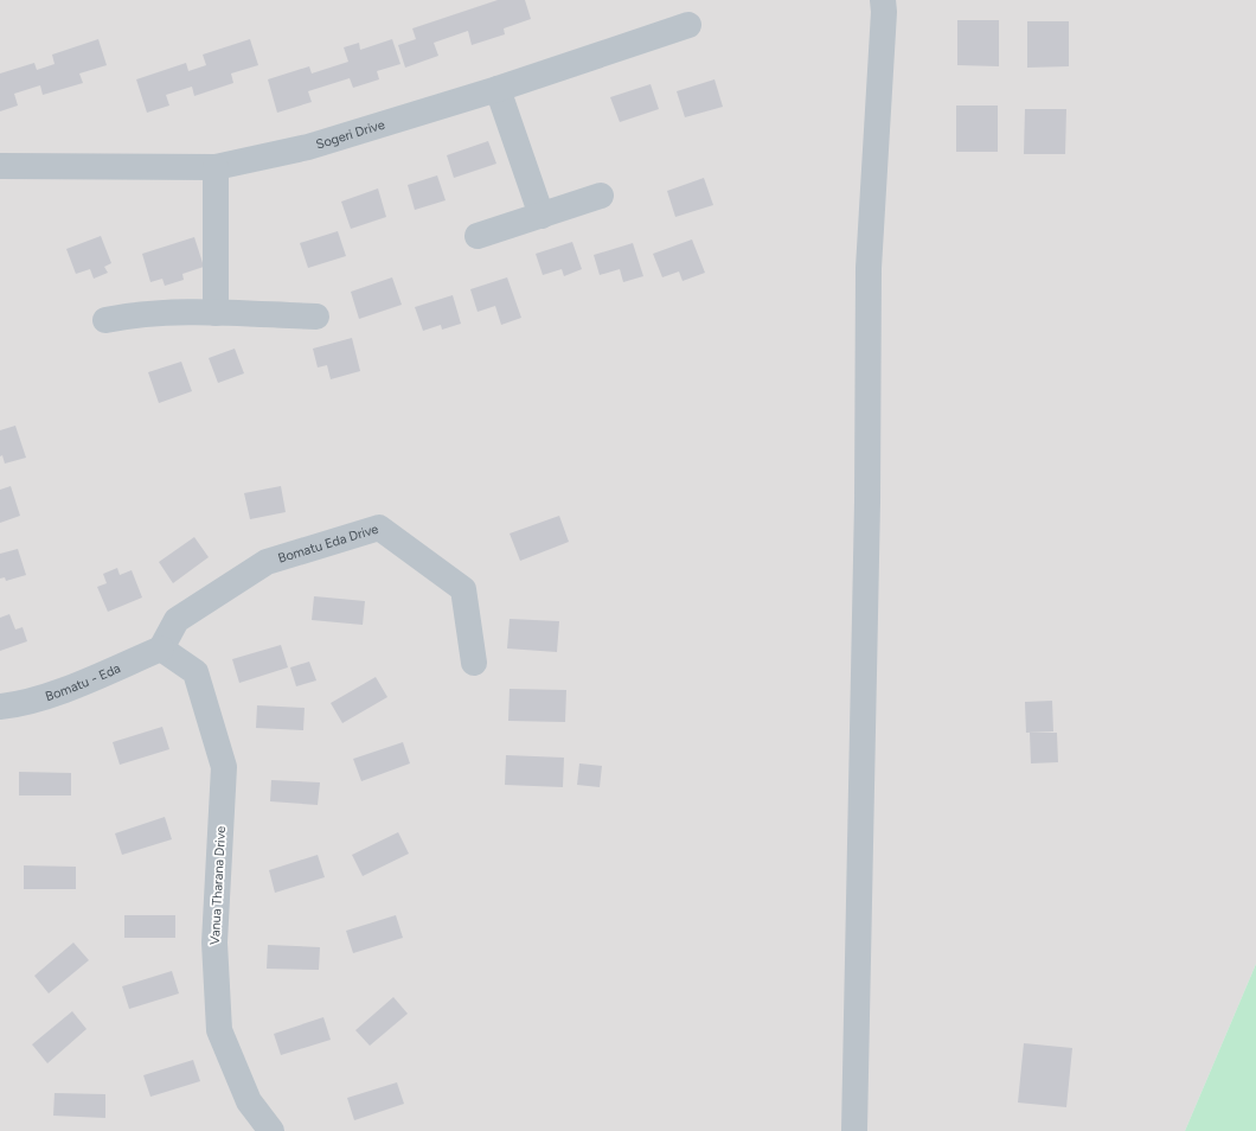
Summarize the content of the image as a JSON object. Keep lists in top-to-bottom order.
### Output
{
  "streets": {
    "street": [
      "Sogeri Drive",
      "Bomatu Eda Drive",
      "Bomatu - Eda",
      "Vanua Tharana Drive"
    ]
  },
  "crossings": [
    ["Bomatu Eda Drive", "Bomatu - Eda"],
    ["Bomatu Eda Drive", "Vanua Tharana Drive"],
    ["Bomatu - Eda", "Vanua Tharana Drive"]
  ]
}
